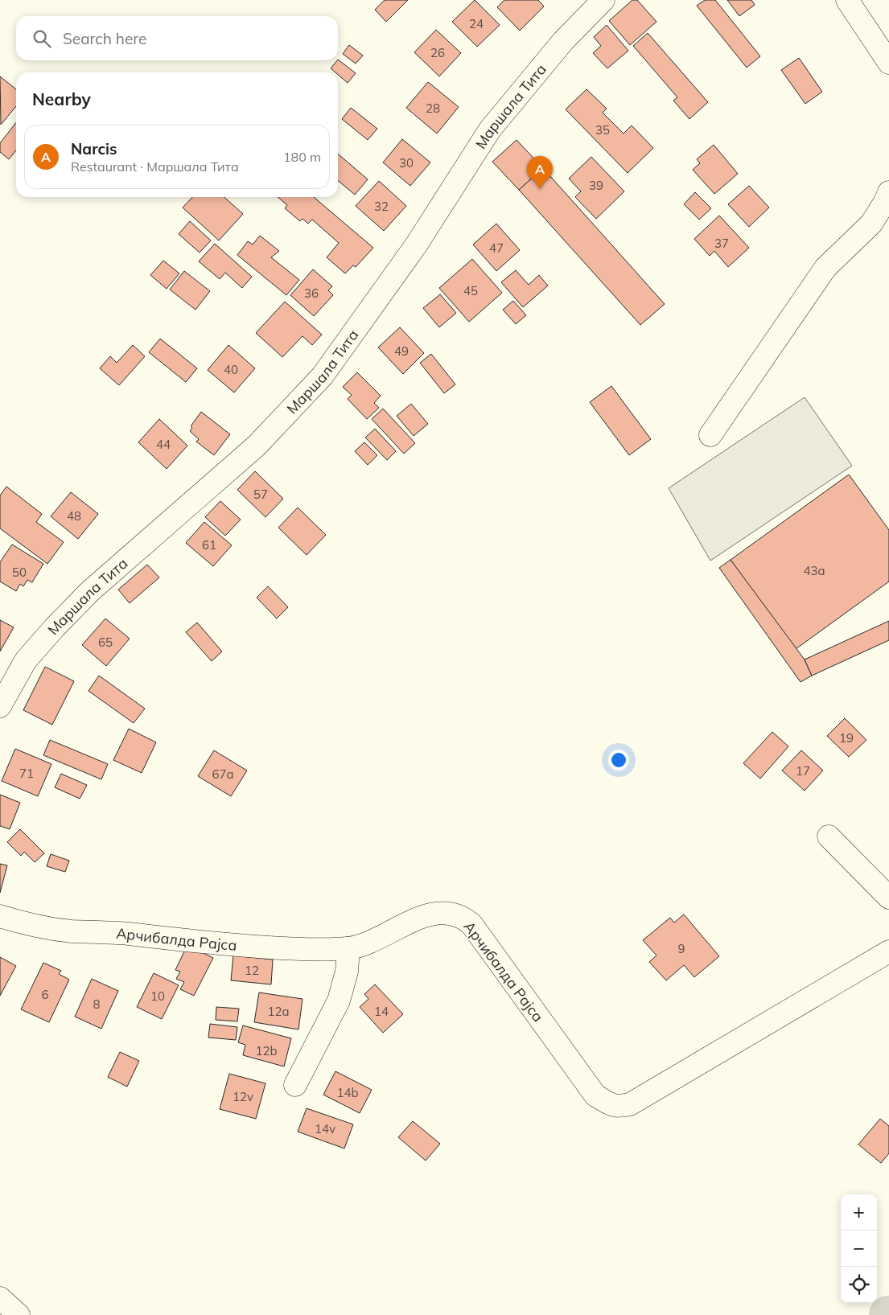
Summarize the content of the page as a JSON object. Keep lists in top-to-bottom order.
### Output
{
  "streets": {
    "street": ["Маршала Тита", "Арчибалда Рајса"]
  },
  "house_numbers": [
    "24",
    "26",
    "28",
    "35",
    "30",
    "39",
    "32",
    "37",
    "47",
    "45",
    "36",
    "49",
    "40",
    "44",
    "57",
    "48",
    "61",
    "43a",
    "50",
    "65",
    "19",
    "17",
    "71",
    "67a",
    "9",
    "12",
    "6",
    "10",
    "8",
    "12a",
    "14",
    "12b",
    "14b",
    "12v",
    "14v"
  ],
  "page": {
    "search": "Search here",
    "heading": "Nearby",
    "list": [
      {
        "mark": "A",
        "name": "Narcis",
        "note": "Restaurant · Маршала Тита",
        "value": "180 m"
      }
    ],
    "pins": "A",
    "map_buttons": ["+", "−"]
  }
}
